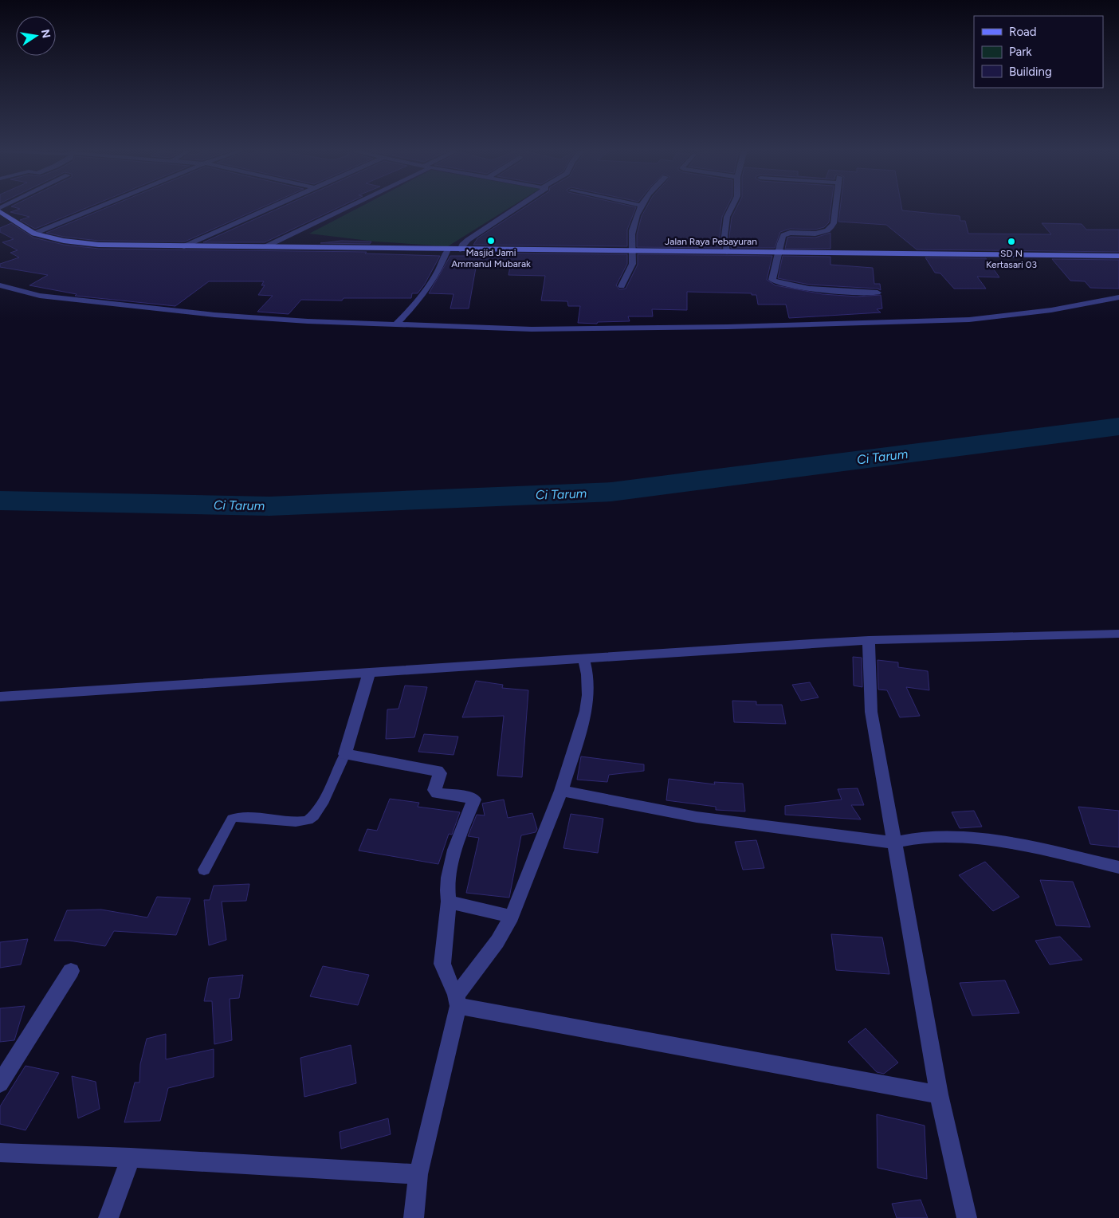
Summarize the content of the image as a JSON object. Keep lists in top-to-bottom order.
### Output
{
  "streets": {
    "main road": ["Jalan Raya Pebayuran"]
  },
  "water": ["Ci Tarum"],
  "places": ["Masjid Jami Ammanul Mubarak", "SD N Kertasari 03"],
  "legend": ["Road", "Park", "Building"],
  "north": "right"
}
